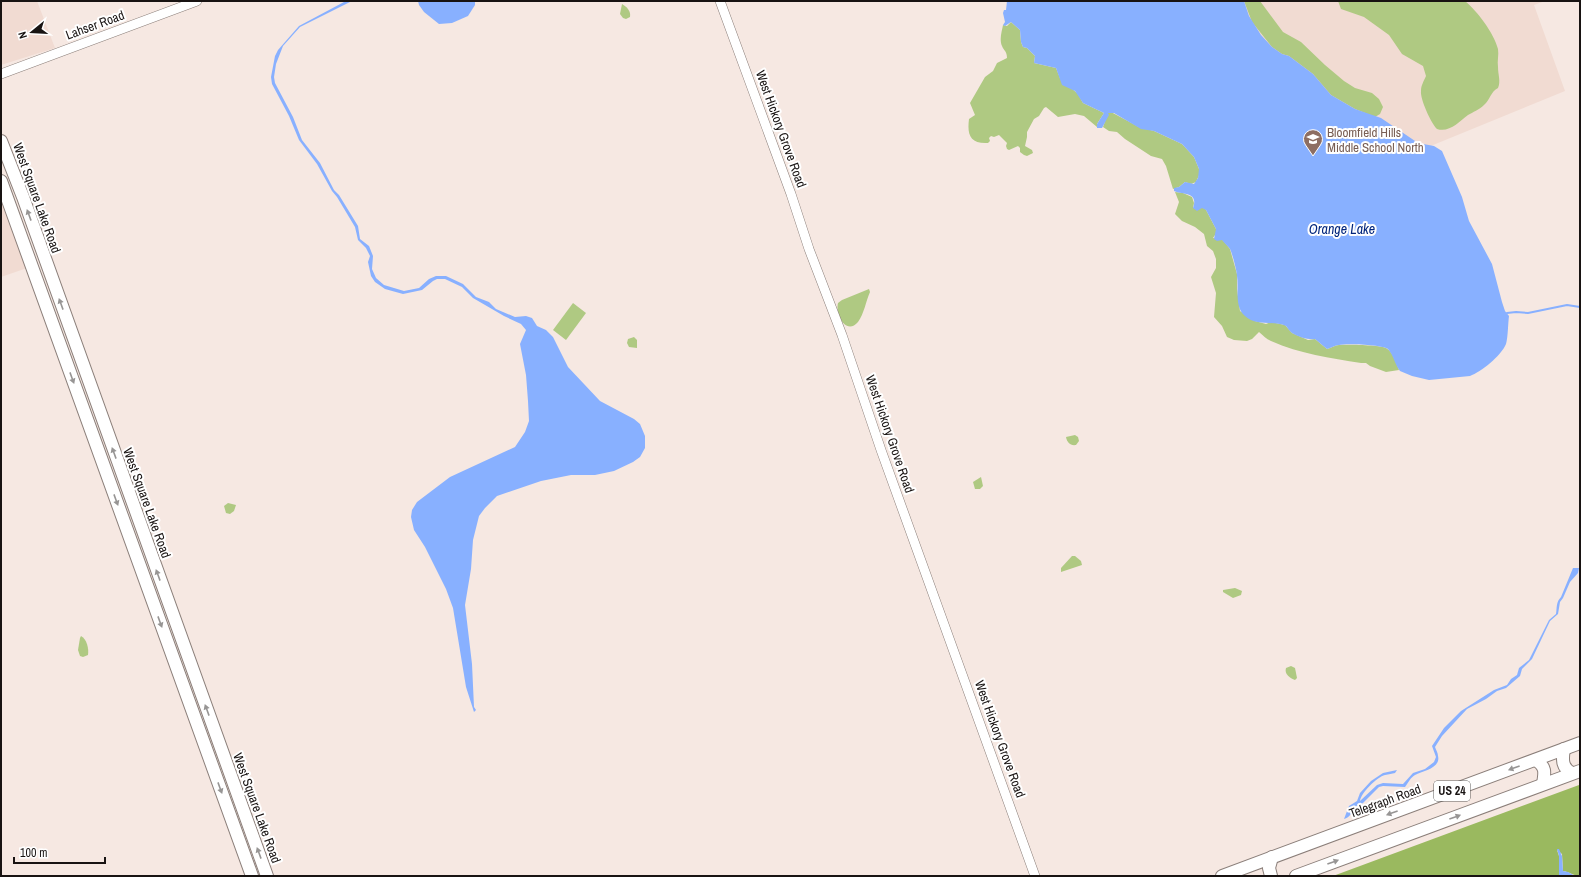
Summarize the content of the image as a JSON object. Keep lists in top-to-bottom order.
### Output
{
  "streets": {
    "highway": ["West Square Lake Road", "US 24", "Telegraph Road"],
    "street": ["Lahser Road", "West Hickory Grove Road"]
  },
  "water": ["Orange Lake"],
  "places": {
    "school or university": ["Bloomfield Hills Middle School North"]
  },
  "scale_bar": "100 m",
  "north": "left"
}
